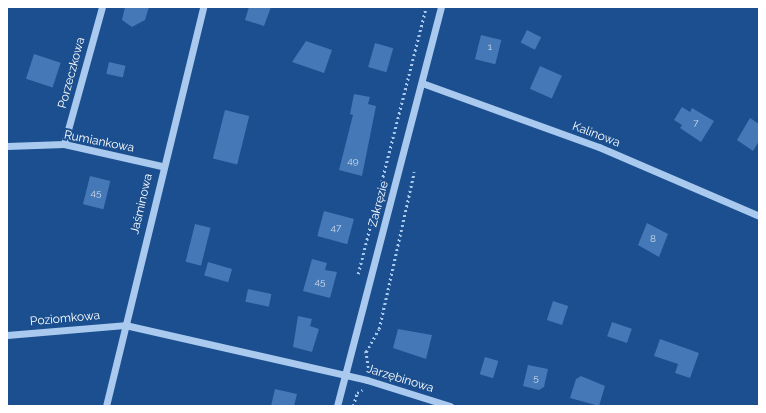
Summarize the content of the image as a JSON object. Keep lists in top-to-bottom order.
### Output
{
  "streets": {
    "street": [
      "Porzeczkowa",
      "Kalinowa",
      "Rumiankowa",
      "Jaśminowa",
      "Zakręzie",
      "Poziomkowa",
      "Jarzębinowa"
    ]
  },
  "crossings": [
    ["Porzeczkowa", "Rumiankowa"],
    ["Kalinowa", "Zakręzie"],
    ["Rumiankowa", "Jaśminowa"],
    ["Jaśminowa", "Poziomkowa"],
    ["Zakręzie", "Poziomkowa"],
    ["Zakręzie", "Jarzębinowa"],
    ["Poziomkowa", "Jarzębinowa"]
  ],
  "house_numbers": [
    "1",
    "7",
    "49",
    "45",
    "47",
    "8",
    "45",
    "5"
  ]
}
